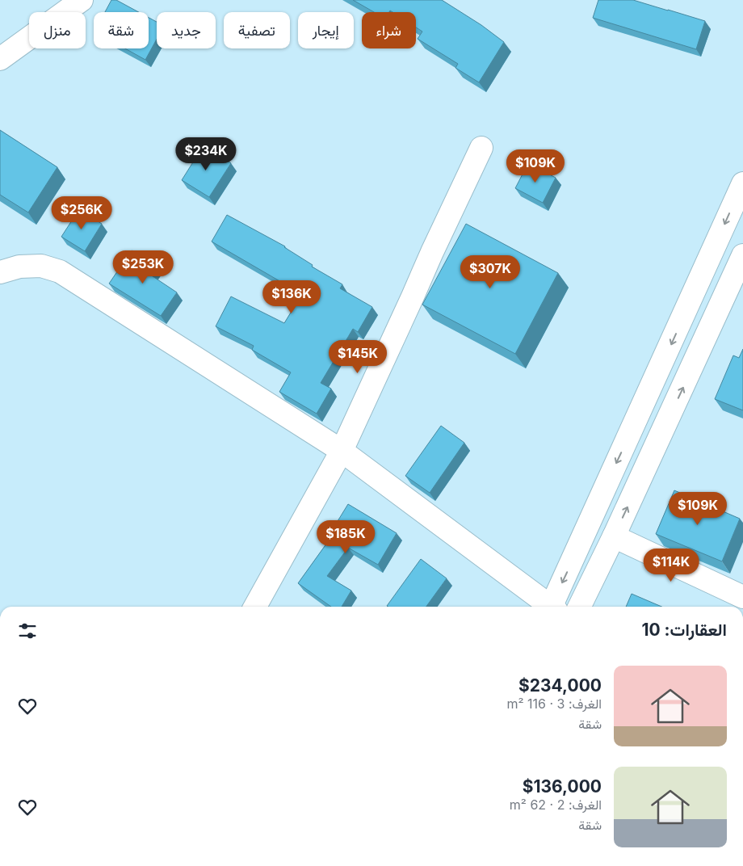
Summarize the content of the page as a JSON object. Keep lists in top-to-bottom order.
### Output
{
  "page": {
    "chip": [
      "شراء",
      "إيجار",
      "تصفية",
      "جديد",
      "شقة",
      "منزل"
    ],
    "price": [
      "$234K",
      "$109K",
      "$256K",
      "$253K",
      "$307K",
      "$136K",
      "$145K",
      "$109K",
      "$185K",
      "$114K"
    ],
    "heading": "العقارات: 10",
    "list": [
      {
        "name": "$234,000",
        "note": "الغرف: 3 · 116 m² · شقة"
      },
      {
        "name": "$136,000",
        "note": "الغرف: 2 · 62 m² · شقة"
      }
    ]
  }
}
